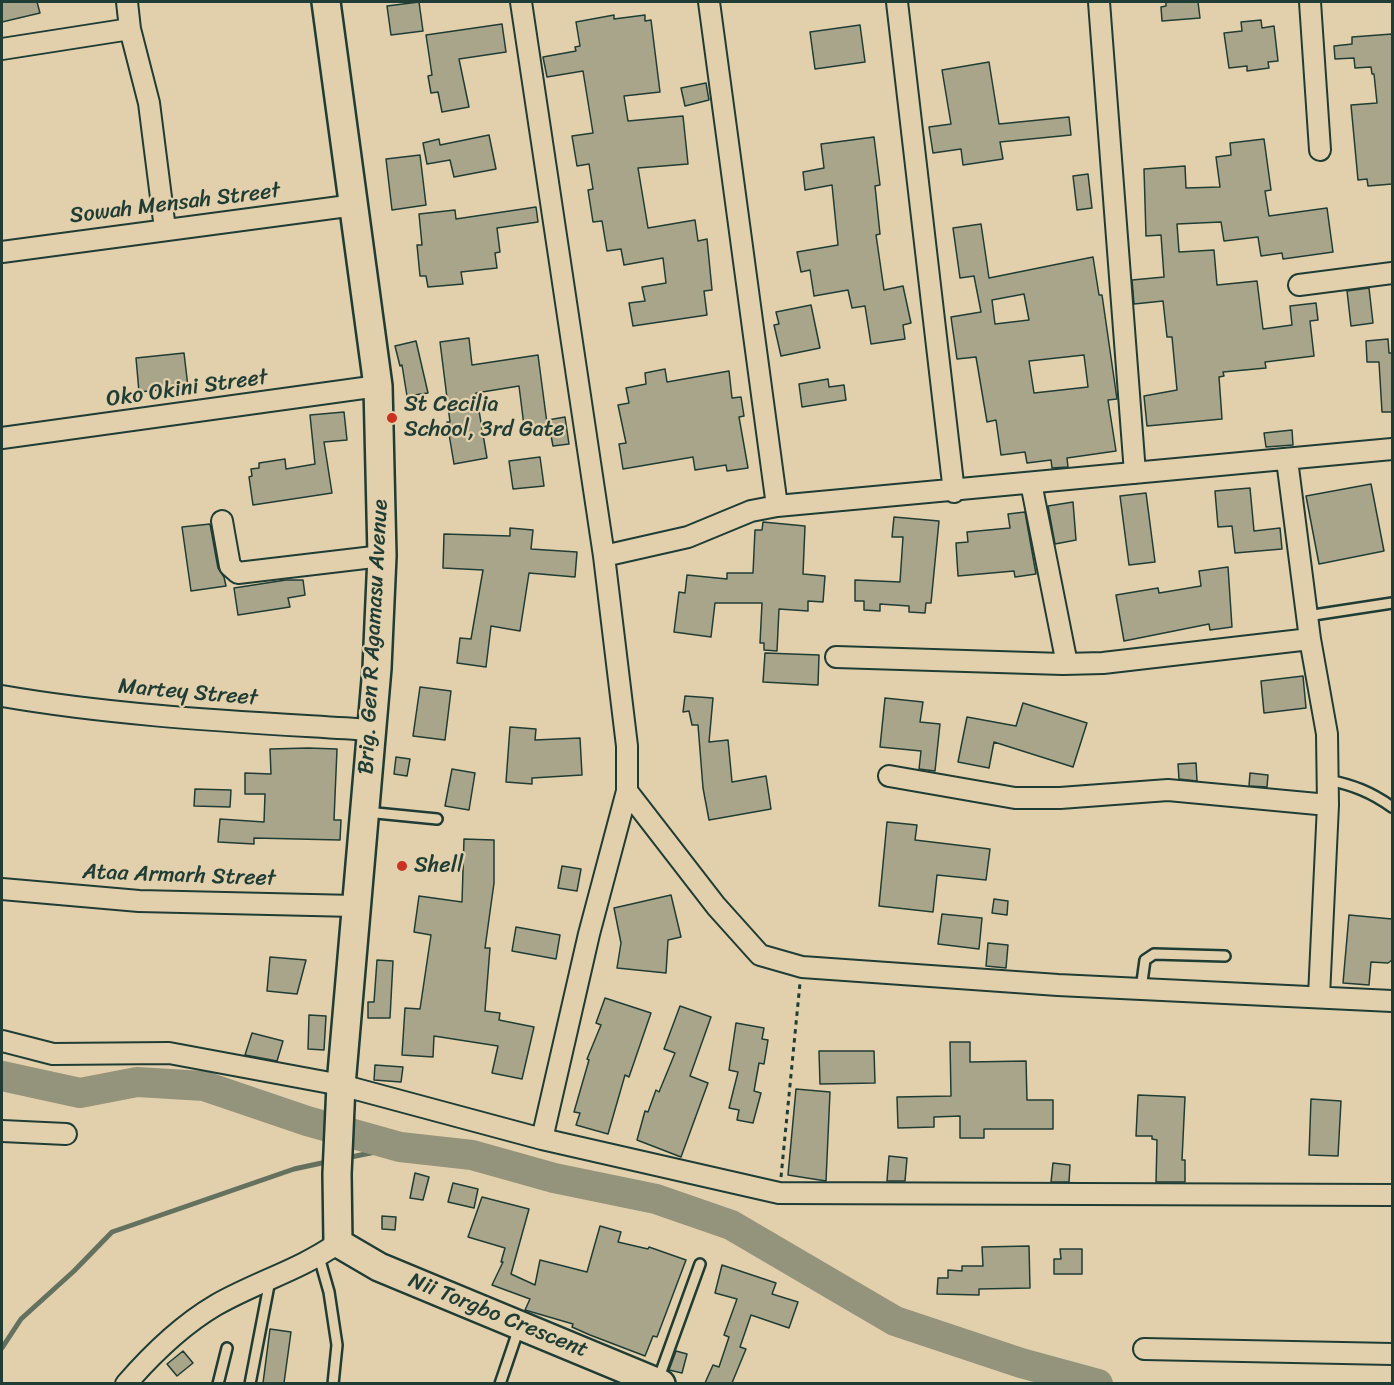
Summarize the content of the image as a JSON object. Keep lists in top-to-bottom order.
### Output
{
  "streets": {
    "street": [
      "Sowah Mensah Street",
      "Oko Okini Street",
      "Brig. Gen R Agamasu Avenue",
      "Martey Street",
      "Ataa Armarh Street",
      "Nii Torgbo Crescent"
    ]
  },
  "crossings": [
    ["Sowah Mensah Street", "Brig. Gen R Agamasu Avenue"],
    ["Oko Okini Street", "Brig. Gen R Agamasu Avenue"],
    ["Brig. Gen R Agamasu Avenue", "Martey Street"],
    ["Brig. Gen R Agamasu Avenue", "Ataa Armarh Street"],
    ["Brig. Gen R Agamasu Avenue", "Nii Torgbo Crescent"]
  ],
  "places": ["St Cecilia School, 3rd Gate", "Shell"]
}
